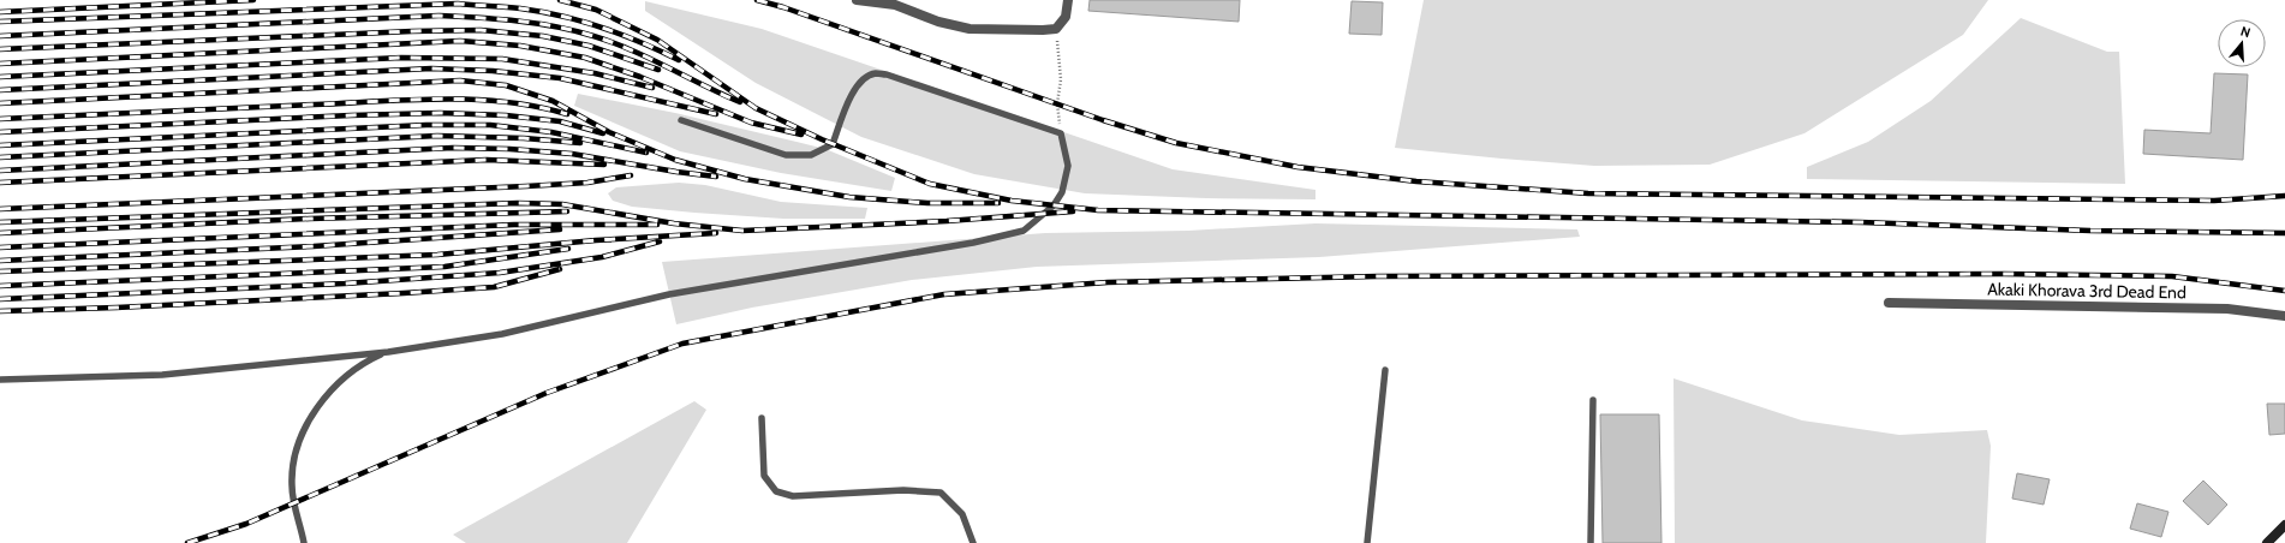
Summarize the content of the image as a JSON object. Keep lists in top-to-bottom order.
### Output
{
  "streets": {
    "street": ["Akaki Khorava 3rd Dead End"]
  },
  "north": "top"
}
